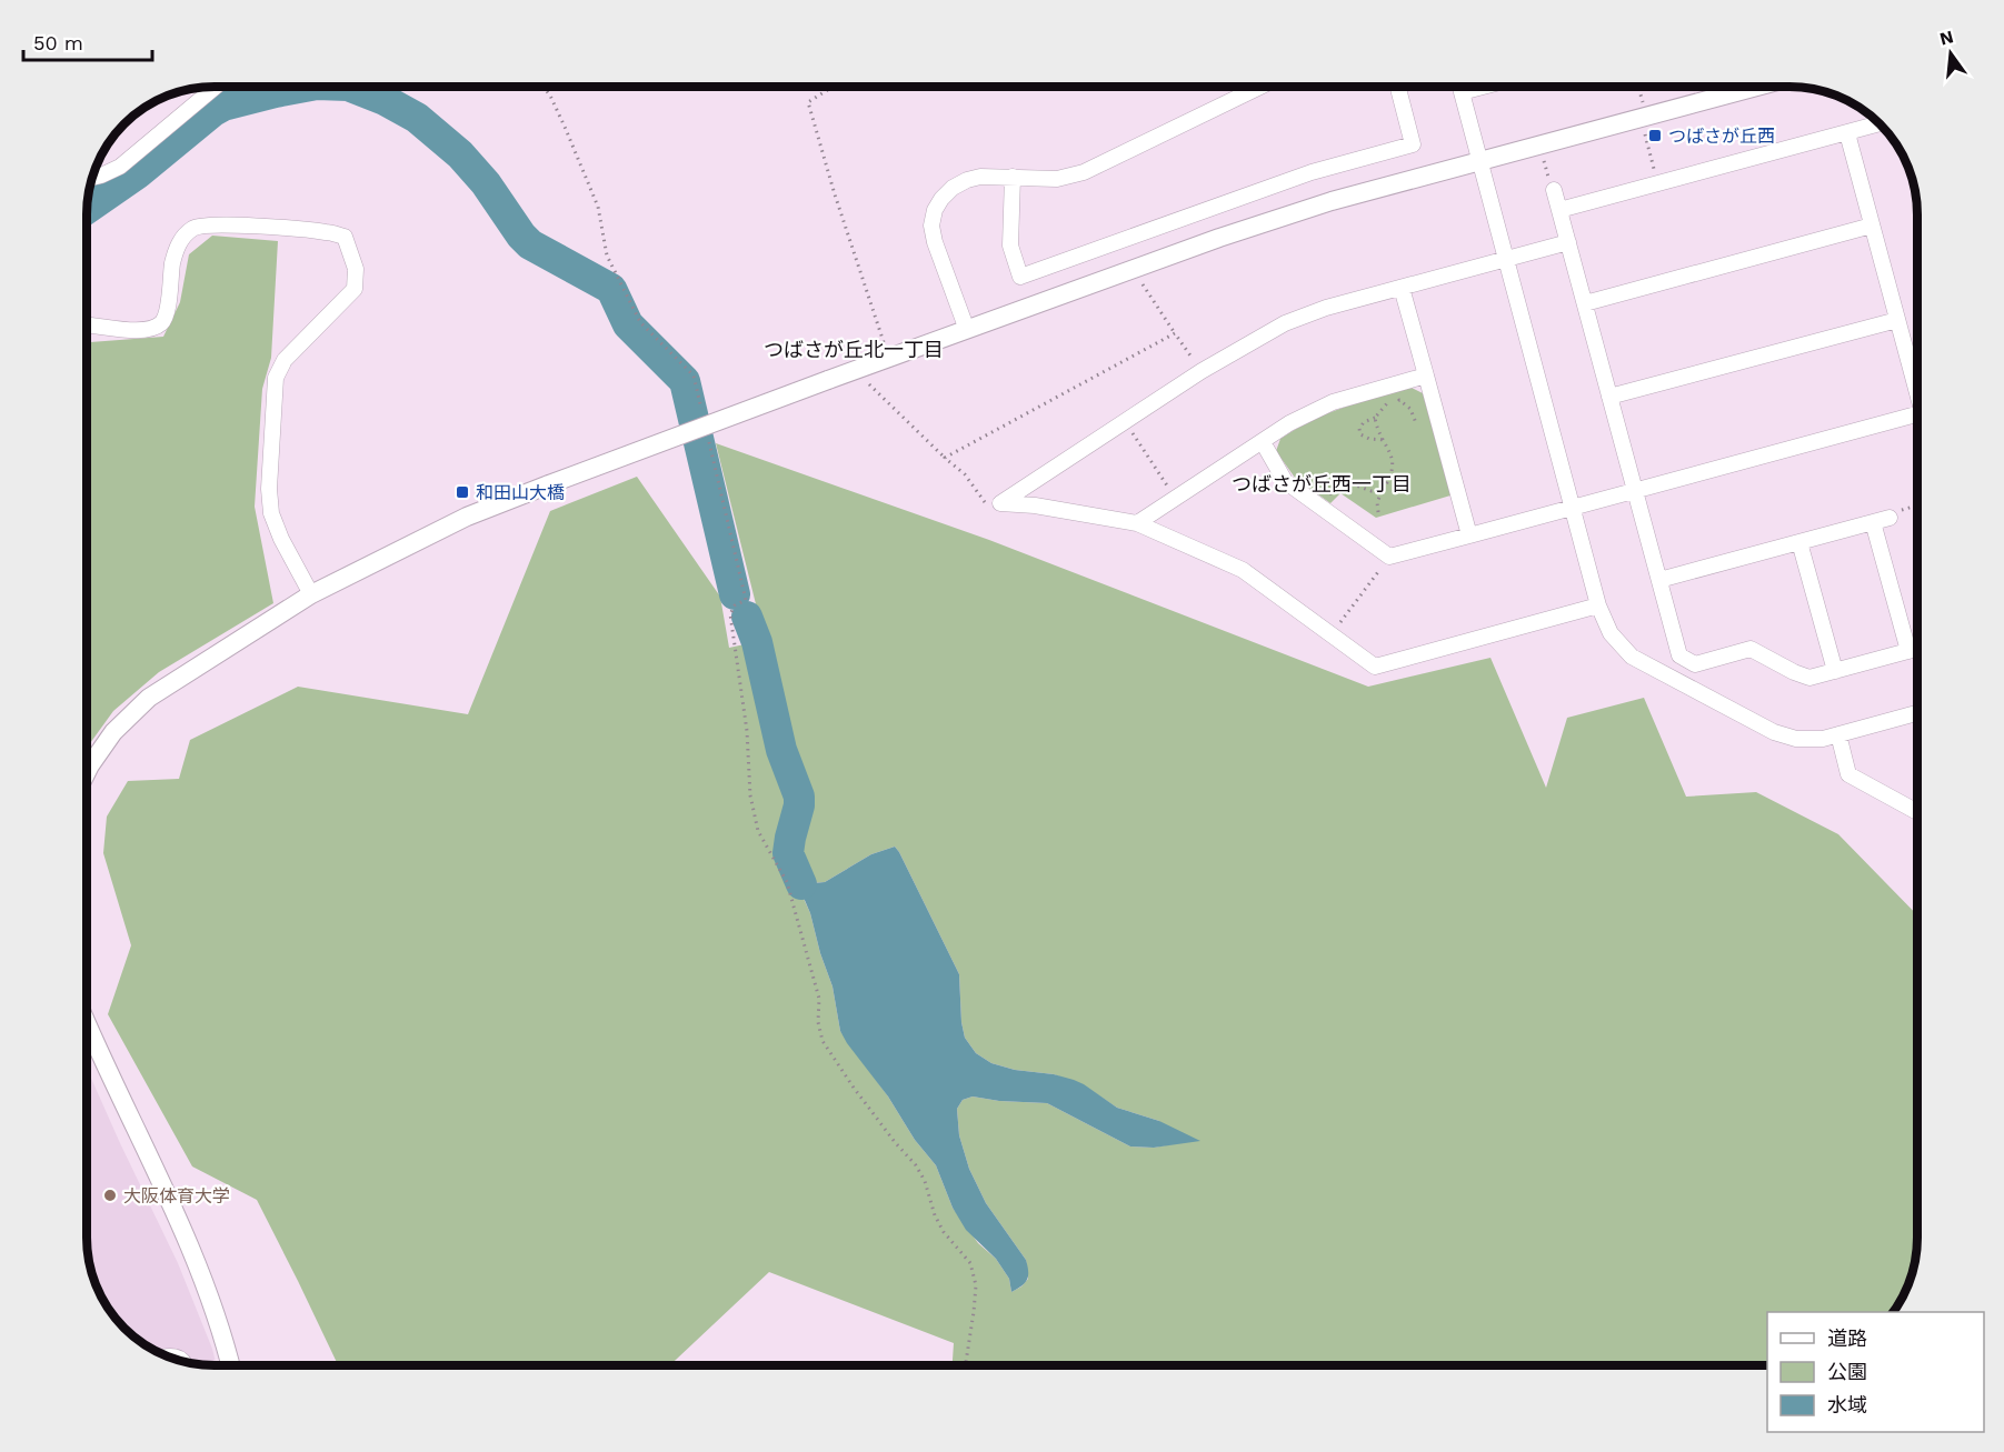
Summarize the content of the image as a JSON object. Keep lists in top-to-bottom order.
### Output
{
  "districts": ["つばさが丘北一丁目", "つばさが丘西一丁目"],
  "places": {
    "transit": ["つばさが丘西", "和田山大橋"],
    "other": ["大阪体育大学"]
  },
  "legend": ["道路", "公園", "水域"],
  "scale_bar": "50 m",
  "north": "top"
}
